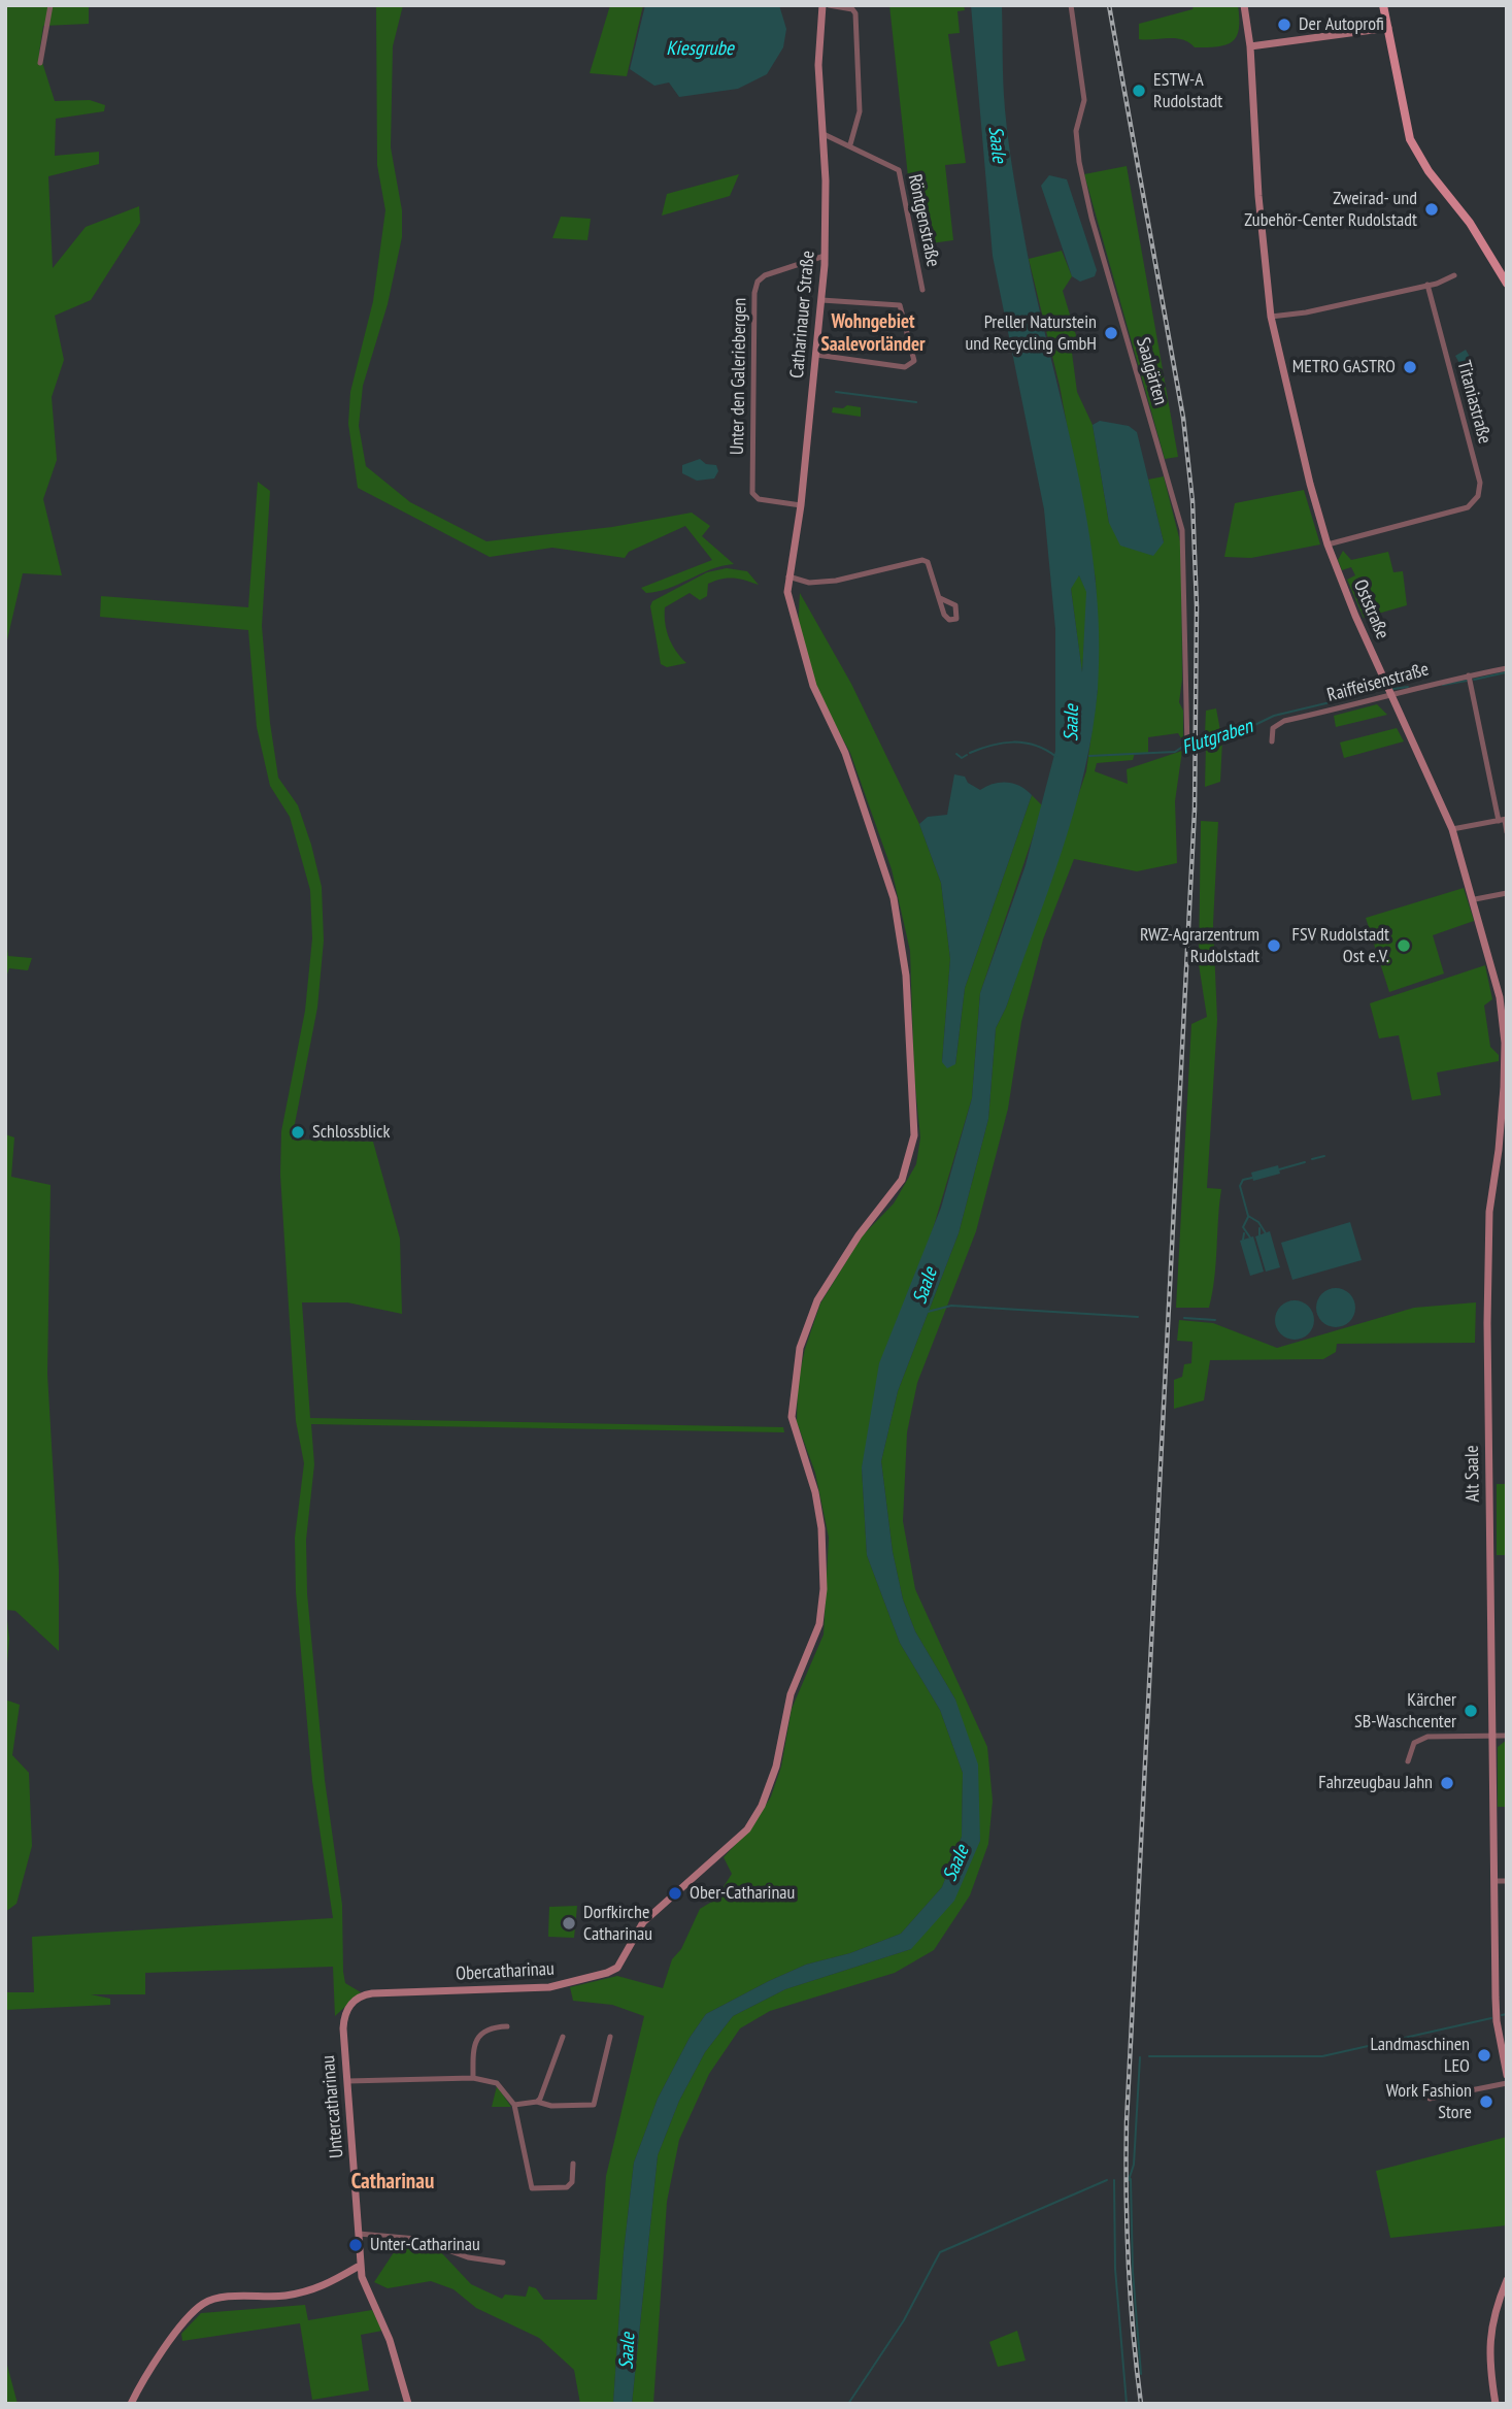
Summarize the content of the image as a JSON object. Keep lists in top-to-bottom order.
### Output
{
  "streets": {
    "main road": [
      "Catharinauer Straße",
      "Oststraße",
      "Alt Saale",
      "Obercatharinau",
      "Untercatharinau"
    ],
    "street": [
      "Röntgenstraße",
      "Saalgärten",
      "Unter den Galeriebergen",
      "Titaniastraße",
      "Raiffeisenstraße"
    ]
  },
  "crossings": [
    ["Röntgenstraße", "Catharinauer Straße"],
    ["Catharinauer Straße", "Unter den Galeriebergen"],
    ["Catharinauer Straße", "Obercatharinau"],
    ["Titaniastraße", "Oststraße"],
    ["Oststraße", "Raiffeisenstraße"],
    ["Oststraße", "Alt Saale"],
    ["Obercatharinau", "Untercatharinau"]
  ],
  "districts": ["Wohngebiet Saalevorländer", "Catharinau"],
  "water": ["Kiesgrube", "Saale", "Flutgraben"],
  "places": [
    "Der Autoprofi",
    "ESTW-A Rudolstadt",
    "Zweirad- und Zubehör-Center Rudolstadt",
    "Preller Naturstein und Recycling GmbH",
    "METRO GASTRO",
    "RWZ-Agrarzentrum Rudolstadt",
    "FSV Rudolstadt Ost e.V.",
    "Schlossblick",
    "Kärcher SB-Waschcenter",
    "Fahrzeugbau Jahn",
    "Ober-Catharinau",
    "Dorfkirche Catharinau",
    "Landmaschinen LEO",
    "Work Fashion Store",
    "Unter-Catharinau"
  ]
}
